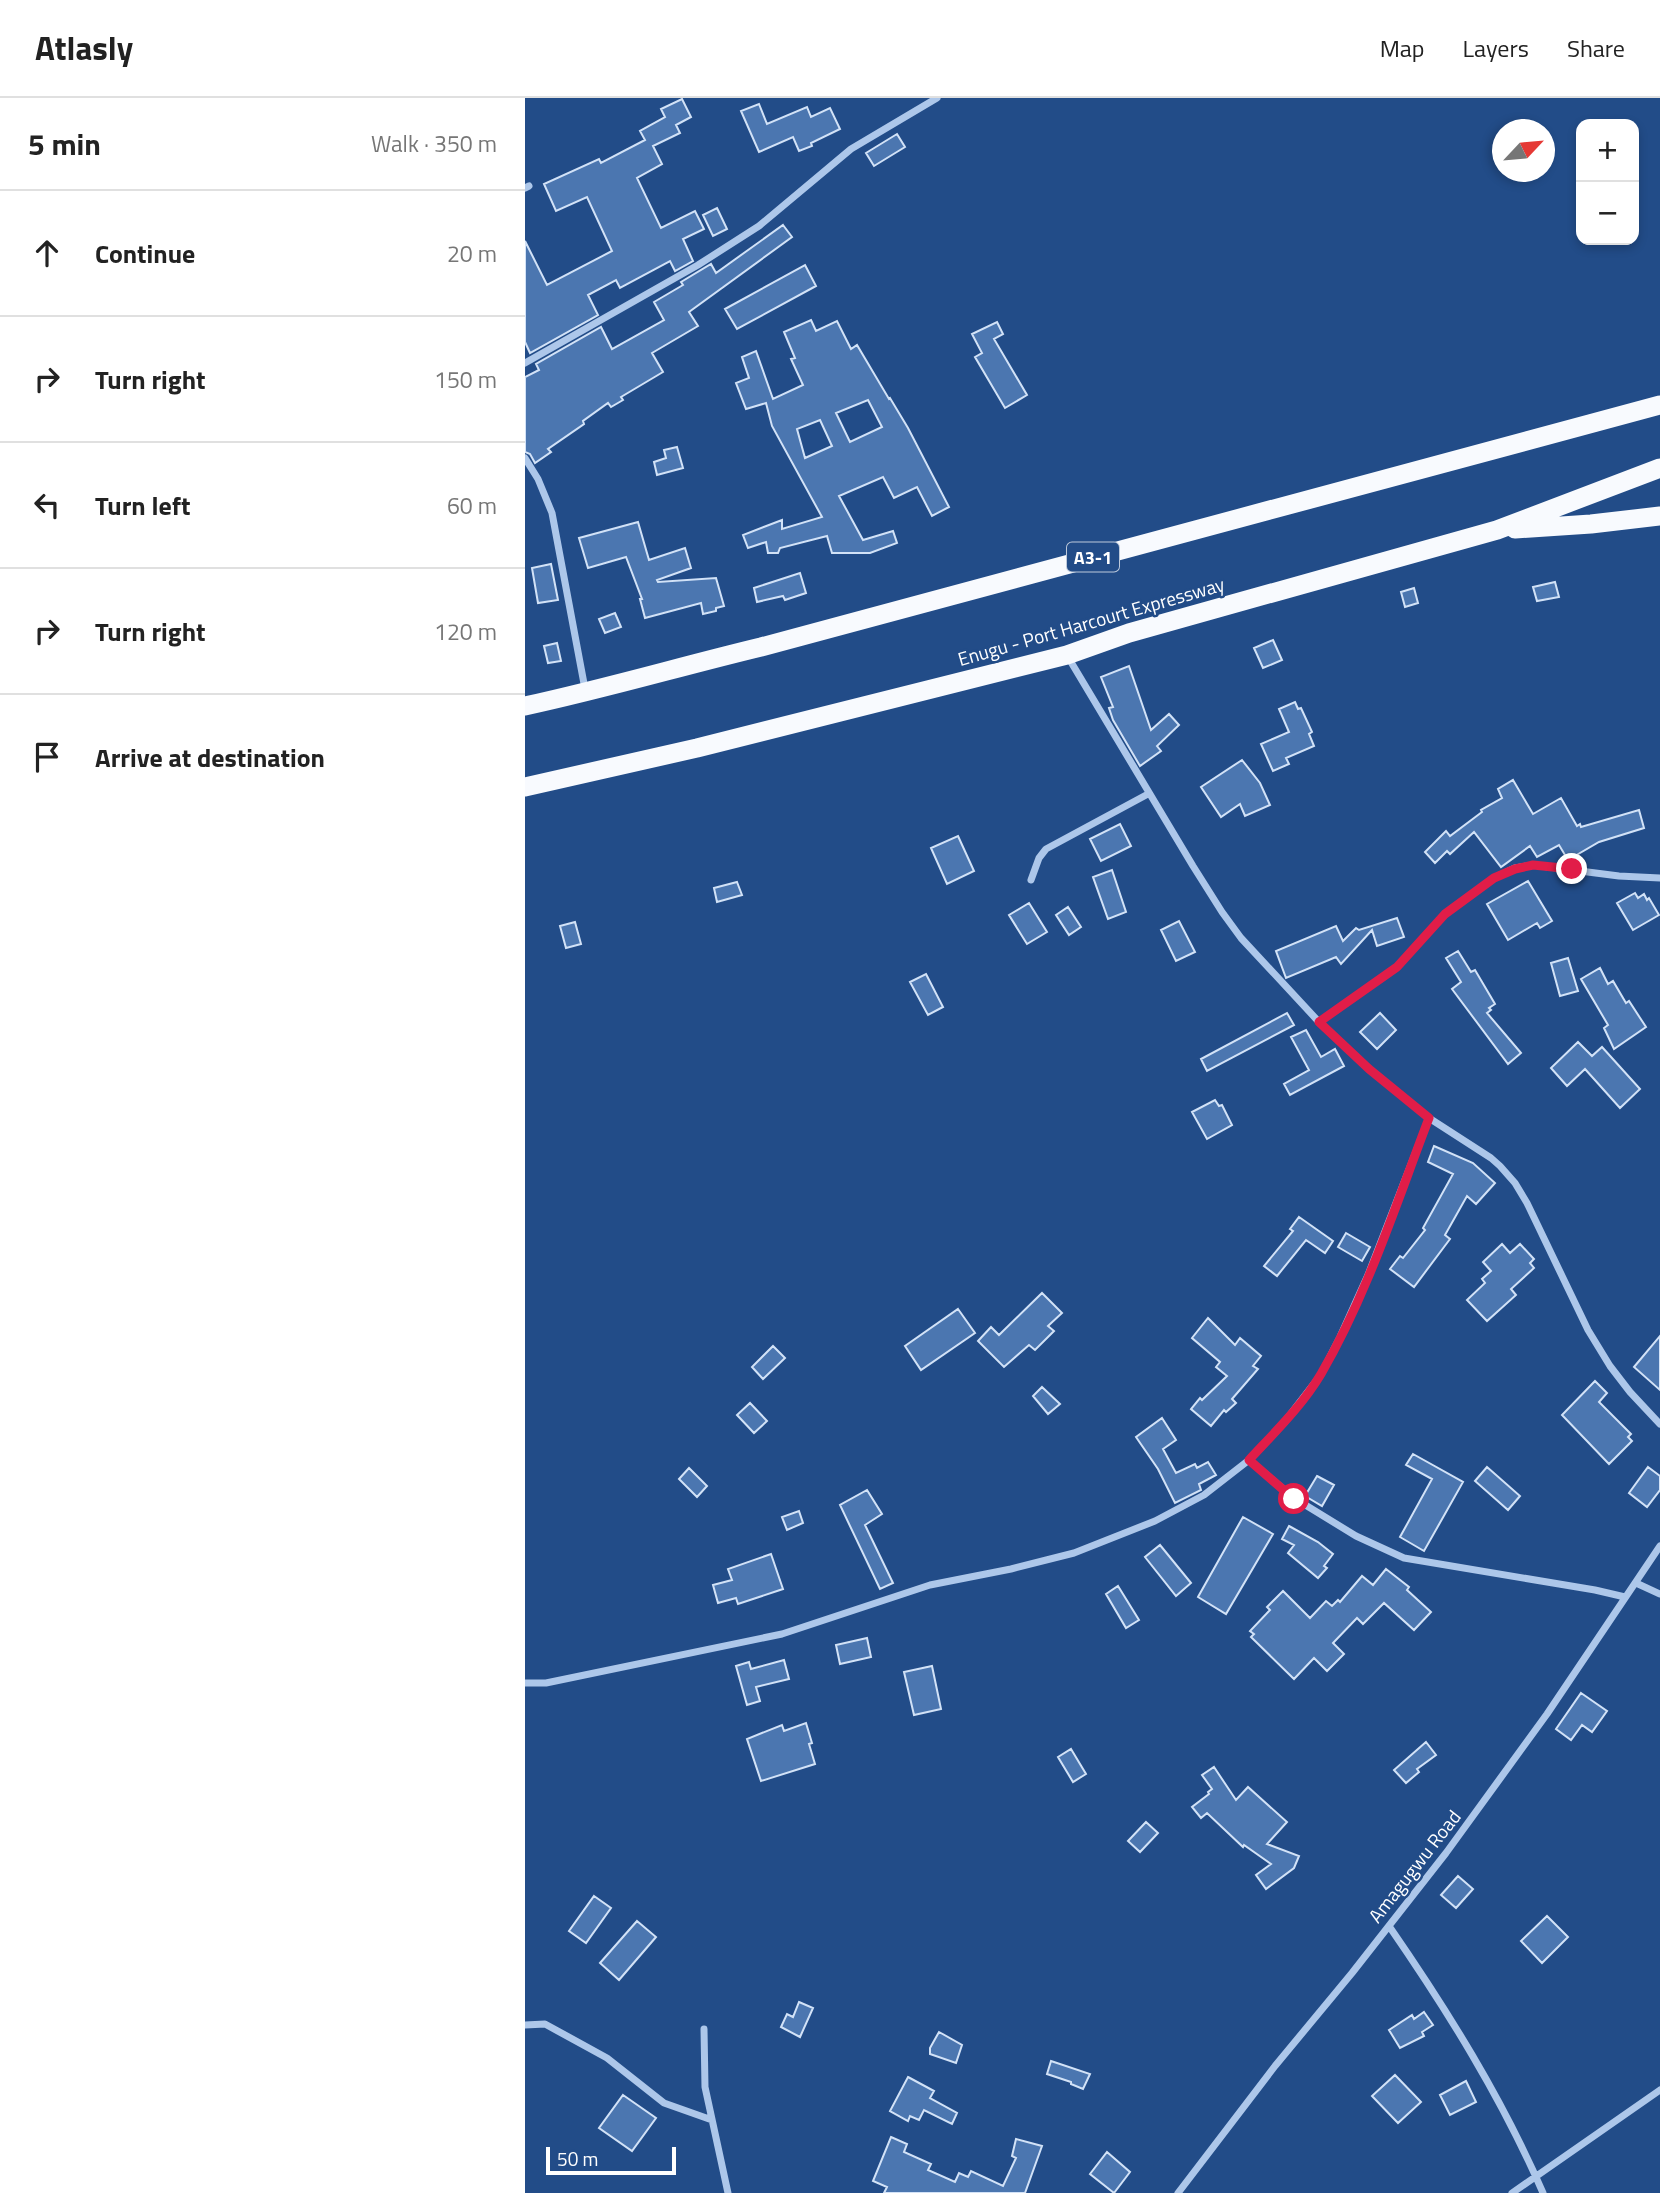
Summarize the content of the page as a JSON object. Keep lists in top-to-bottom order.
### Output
{
  "streets": {
    "highway": ["A3-1", "Enugu - Port Harcourt Expressway"],
    "street": ["Amagugwu Road"]
  },
  "scale_bar": "50 m",
  "north": "top right",
  "page": {
    "header": "Atlasly",
    "nav": ["Map", "Layers", "Share"],
    "heading": ["5 min", "Walk · 350 m"],
    "map_buttons": ["+", "−"],
    "list": [
      ["Continue", "20 m"],
      ["Turn right", "150 m"],
      ["Turn left", "60 m"],
      ["Turn right", "120 m"],
      "Arrive at destination"
    ],
    "scale": "50 m"
  }
}
